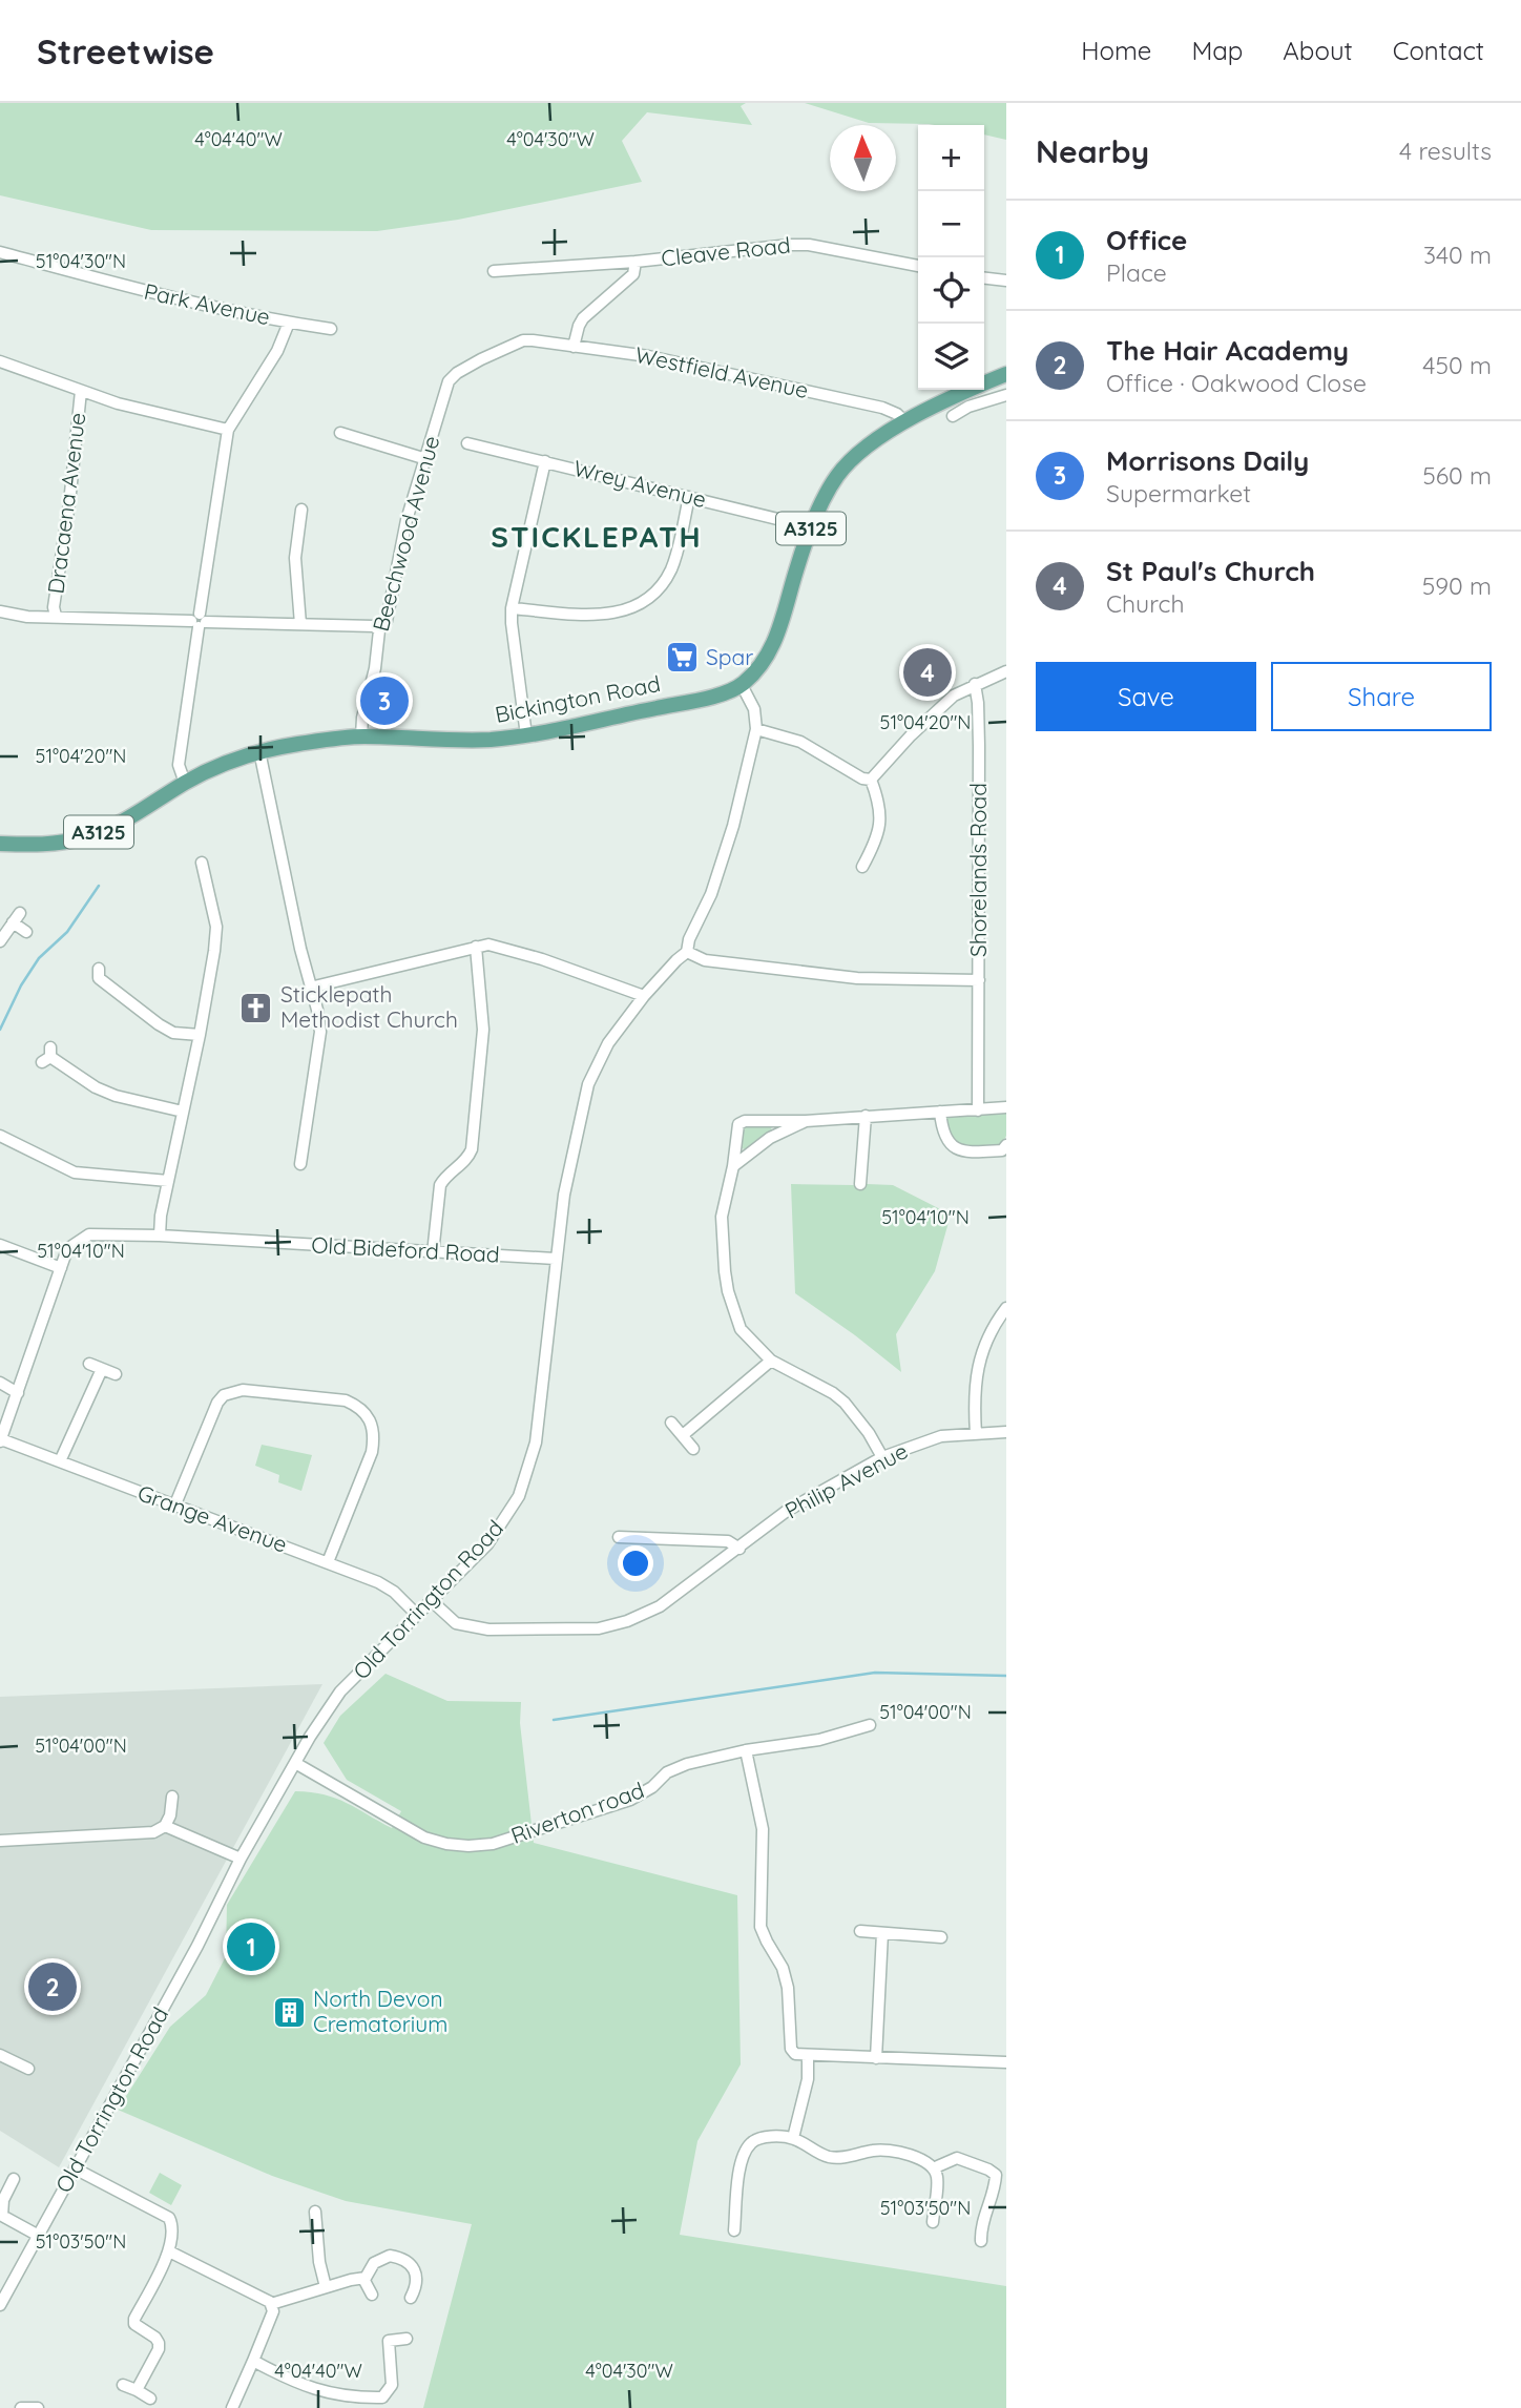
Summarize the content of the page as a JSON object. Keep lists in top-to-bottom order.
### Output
{
  "streets": {
    "main road": ["A3125", "Bickington Road"],
    "street": [
      "Cleave Road",
      "Park Avenue",
      "Westfield Avenue",
      "Wrey Avenue",
      "Dracaena Avenue",
      "Beechwood Avenue",
      "Shorelands Road",
      "Old Bideford Road",
      "Philip Avenue",
      "Grange Avenue",
      "Old Torrington Road",
      "Riverton road"
    ]
  },
  "crossings": [
    ["Cleave Road", "Westfield Avenue"],
    ["Westfield Avenue", "A3125"],
    ["Westfield Avenue", "Beechwood Avenue"],
    ["Wrey Avenue", "A3125"],
    ["A3125", "Bickington Road"],
    ["A3125", "Old Torrington Road"],
    ["Beechwood Avenue", "Bickington Road"],
    ["Bickington Road", "Old Torrington Road"],
    ["Shorelands Road", "Old Torrington Road"],
    ["Old Bideford Road", "Grange Avenue"],
    ["Old Bideford Road", "Old Torrington Road"],
    ["Philip Avenue", "Old Torrington Road"],
    ["Grange Avenue", "Old Torrington Road"],
    ["Old Torrington Road", "Riverton road"]
  ],
  "districts": ["STICKLEPATH"],
  "places": {
    "supermarket": ["Spar"],
    "church": ["Sticklepath Methodist Church"],
    "building": ["North Devon Crematorium"]
  },
  "north": "top",
  "page": {
    "header": "Streetwise",
    "nav": [
      "Home",
      "Map",
      "About",
      "Contact"
    ],
    "heading": ["Nearby", "4 results"],
    "map_buttons": ["+", "−"],
    "list": [
      {
        "mark": "1",
        "name": "Office",
        "note": "Place",
        "value": "340 m"
      },
      {
        "mark": "2",
        "name": "The Hair Academy",
        "note": "Office · Oakwood Close",
        "value": "450 m"
      },
      {
        "mark": "3",
        "name": "Morrisons Daily",
        "note": "Supermarket",
        "value": "560 m"
      },
      {
        "mark": "4",
        "name": "St Paul's Church",
        "note": "Church",
        "value": "590 m"
      }
    ],
    "buttons": ["Save", "Share"],
    "pins": [
      "4",
      "3",
      "1",
      "2"
    ]
  },
  "coordinates": [
    "4°04'40\"W",
    "4°04'30\"W",
    "51°04'30\"N",
    "51°04'20\"N",
    "51°04'10\"N",
    "51°04'00\"N",
    "51°03'50\"N"
  ]
}
